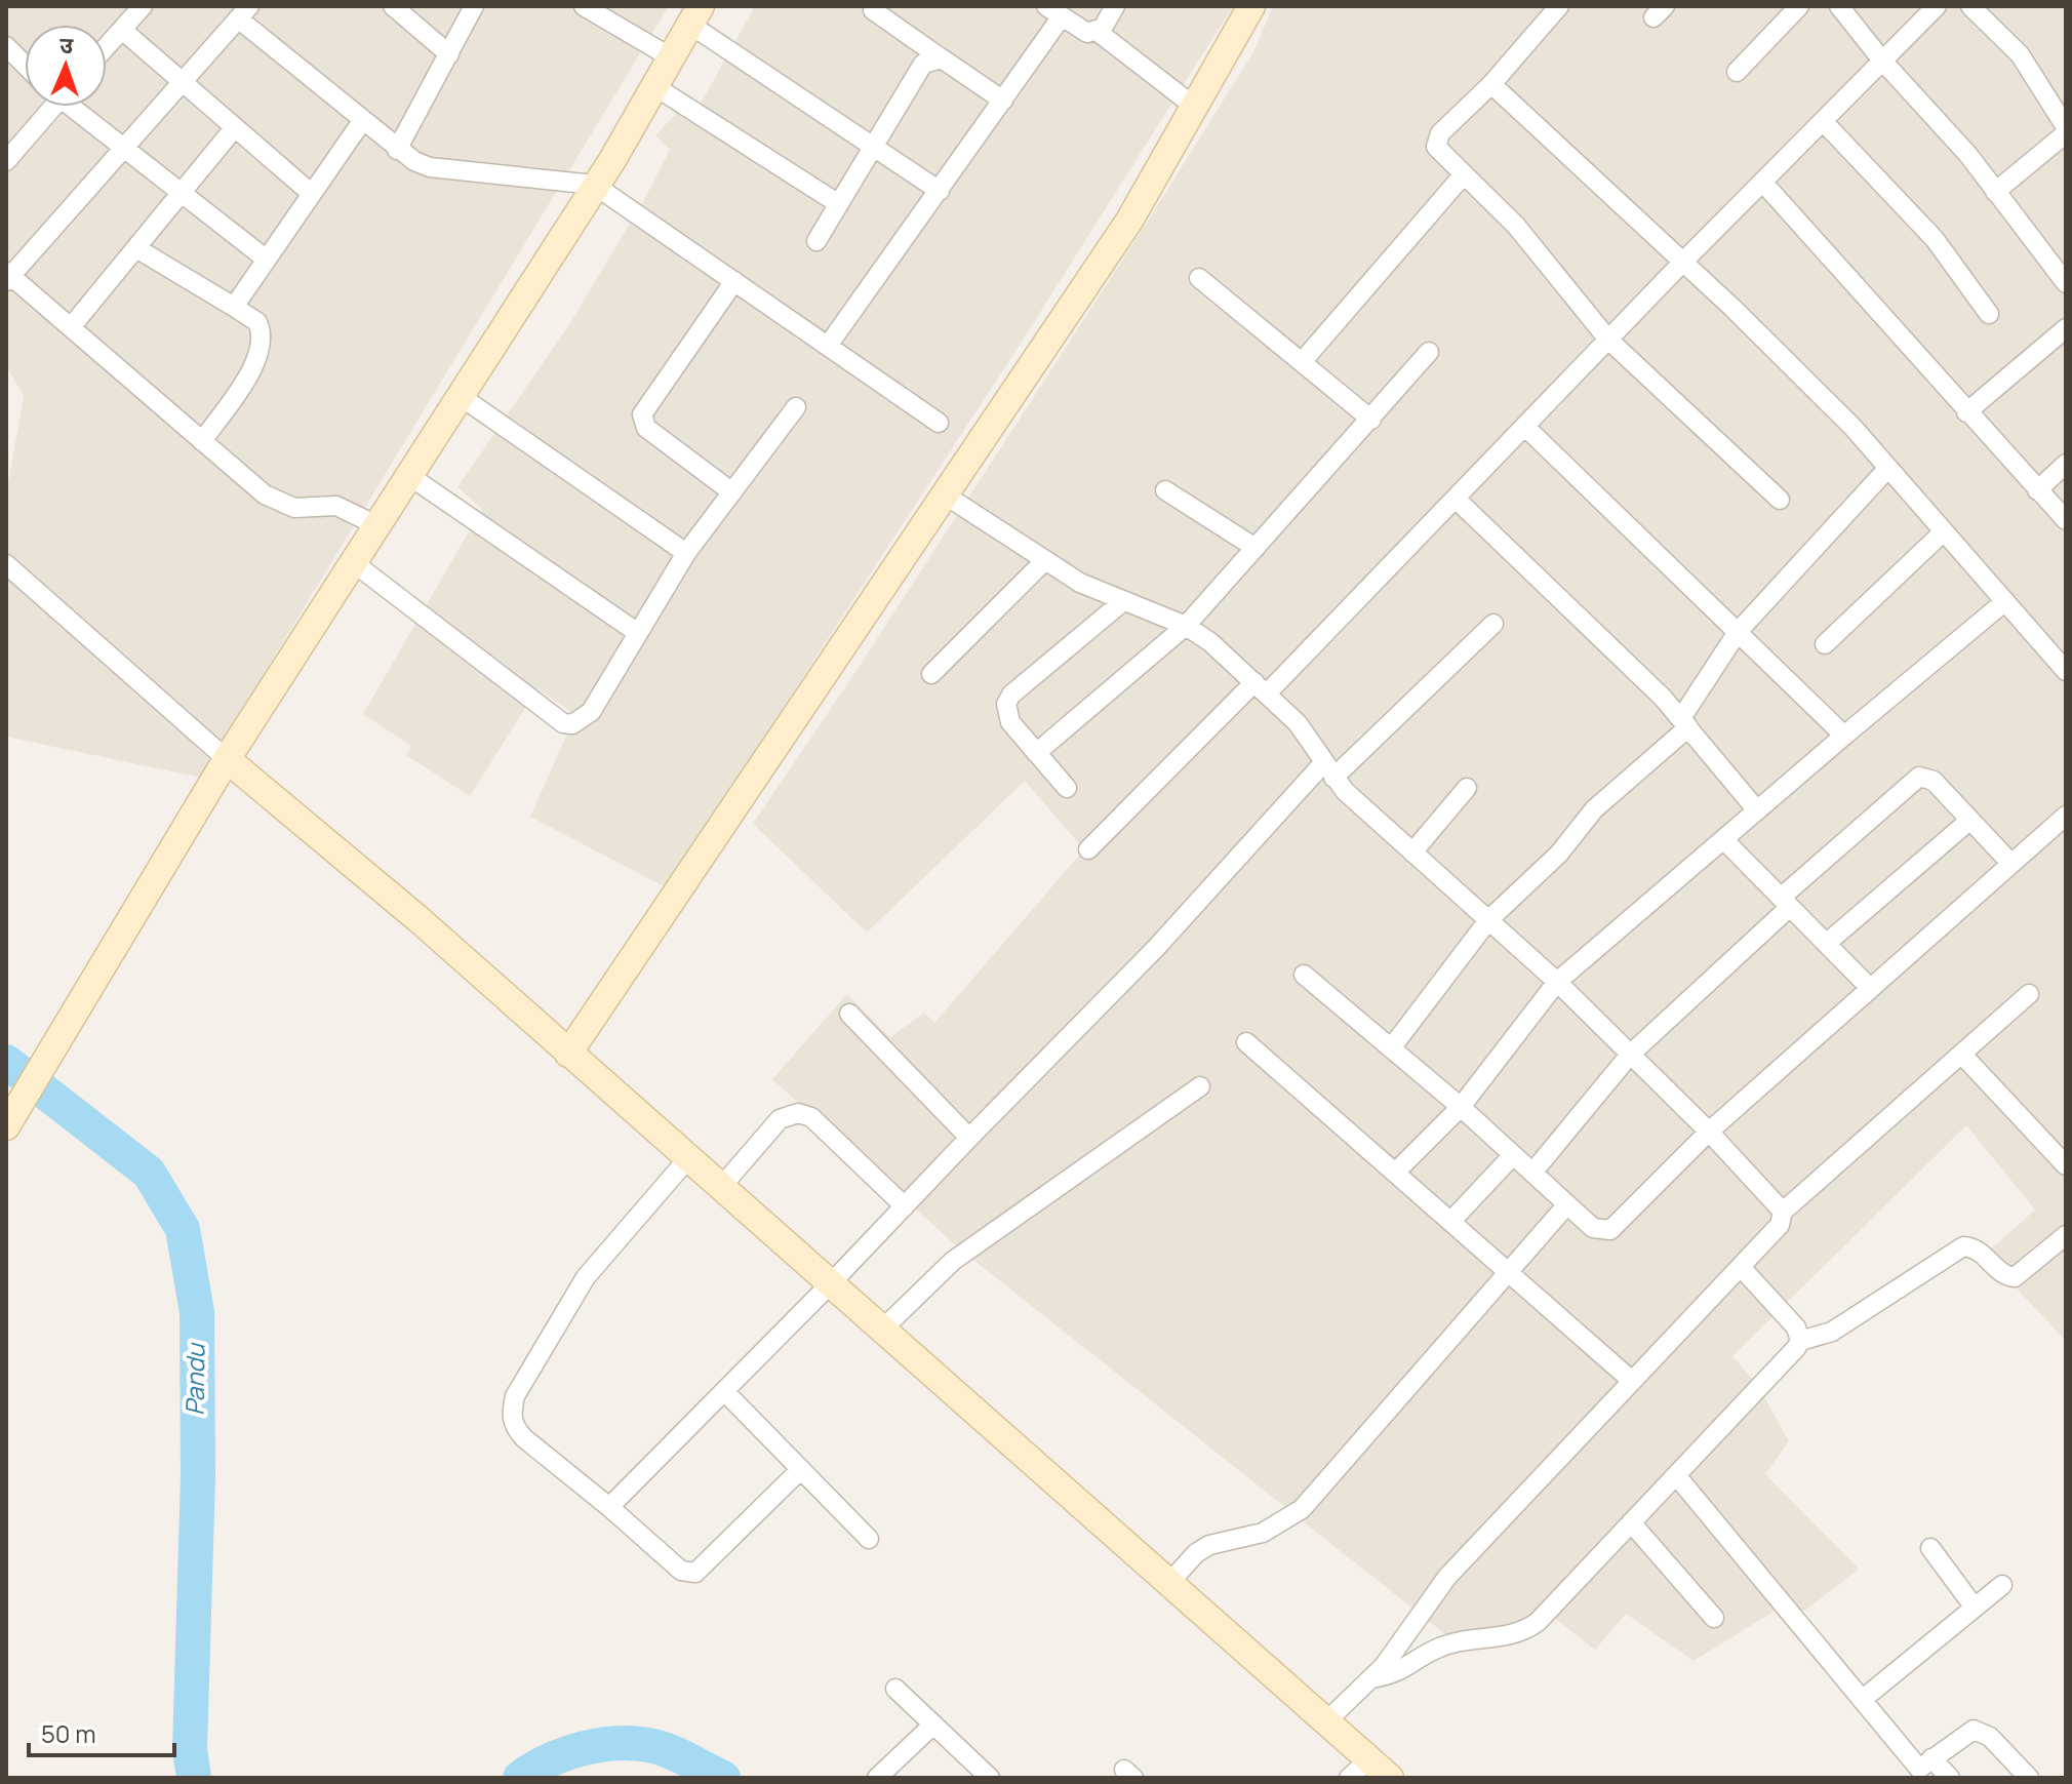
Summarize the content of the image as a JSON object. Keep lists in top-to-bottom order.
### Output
{
  "water": ["Pandu"],
  "scale_bar": "50 m",
  "north": "top"
}
